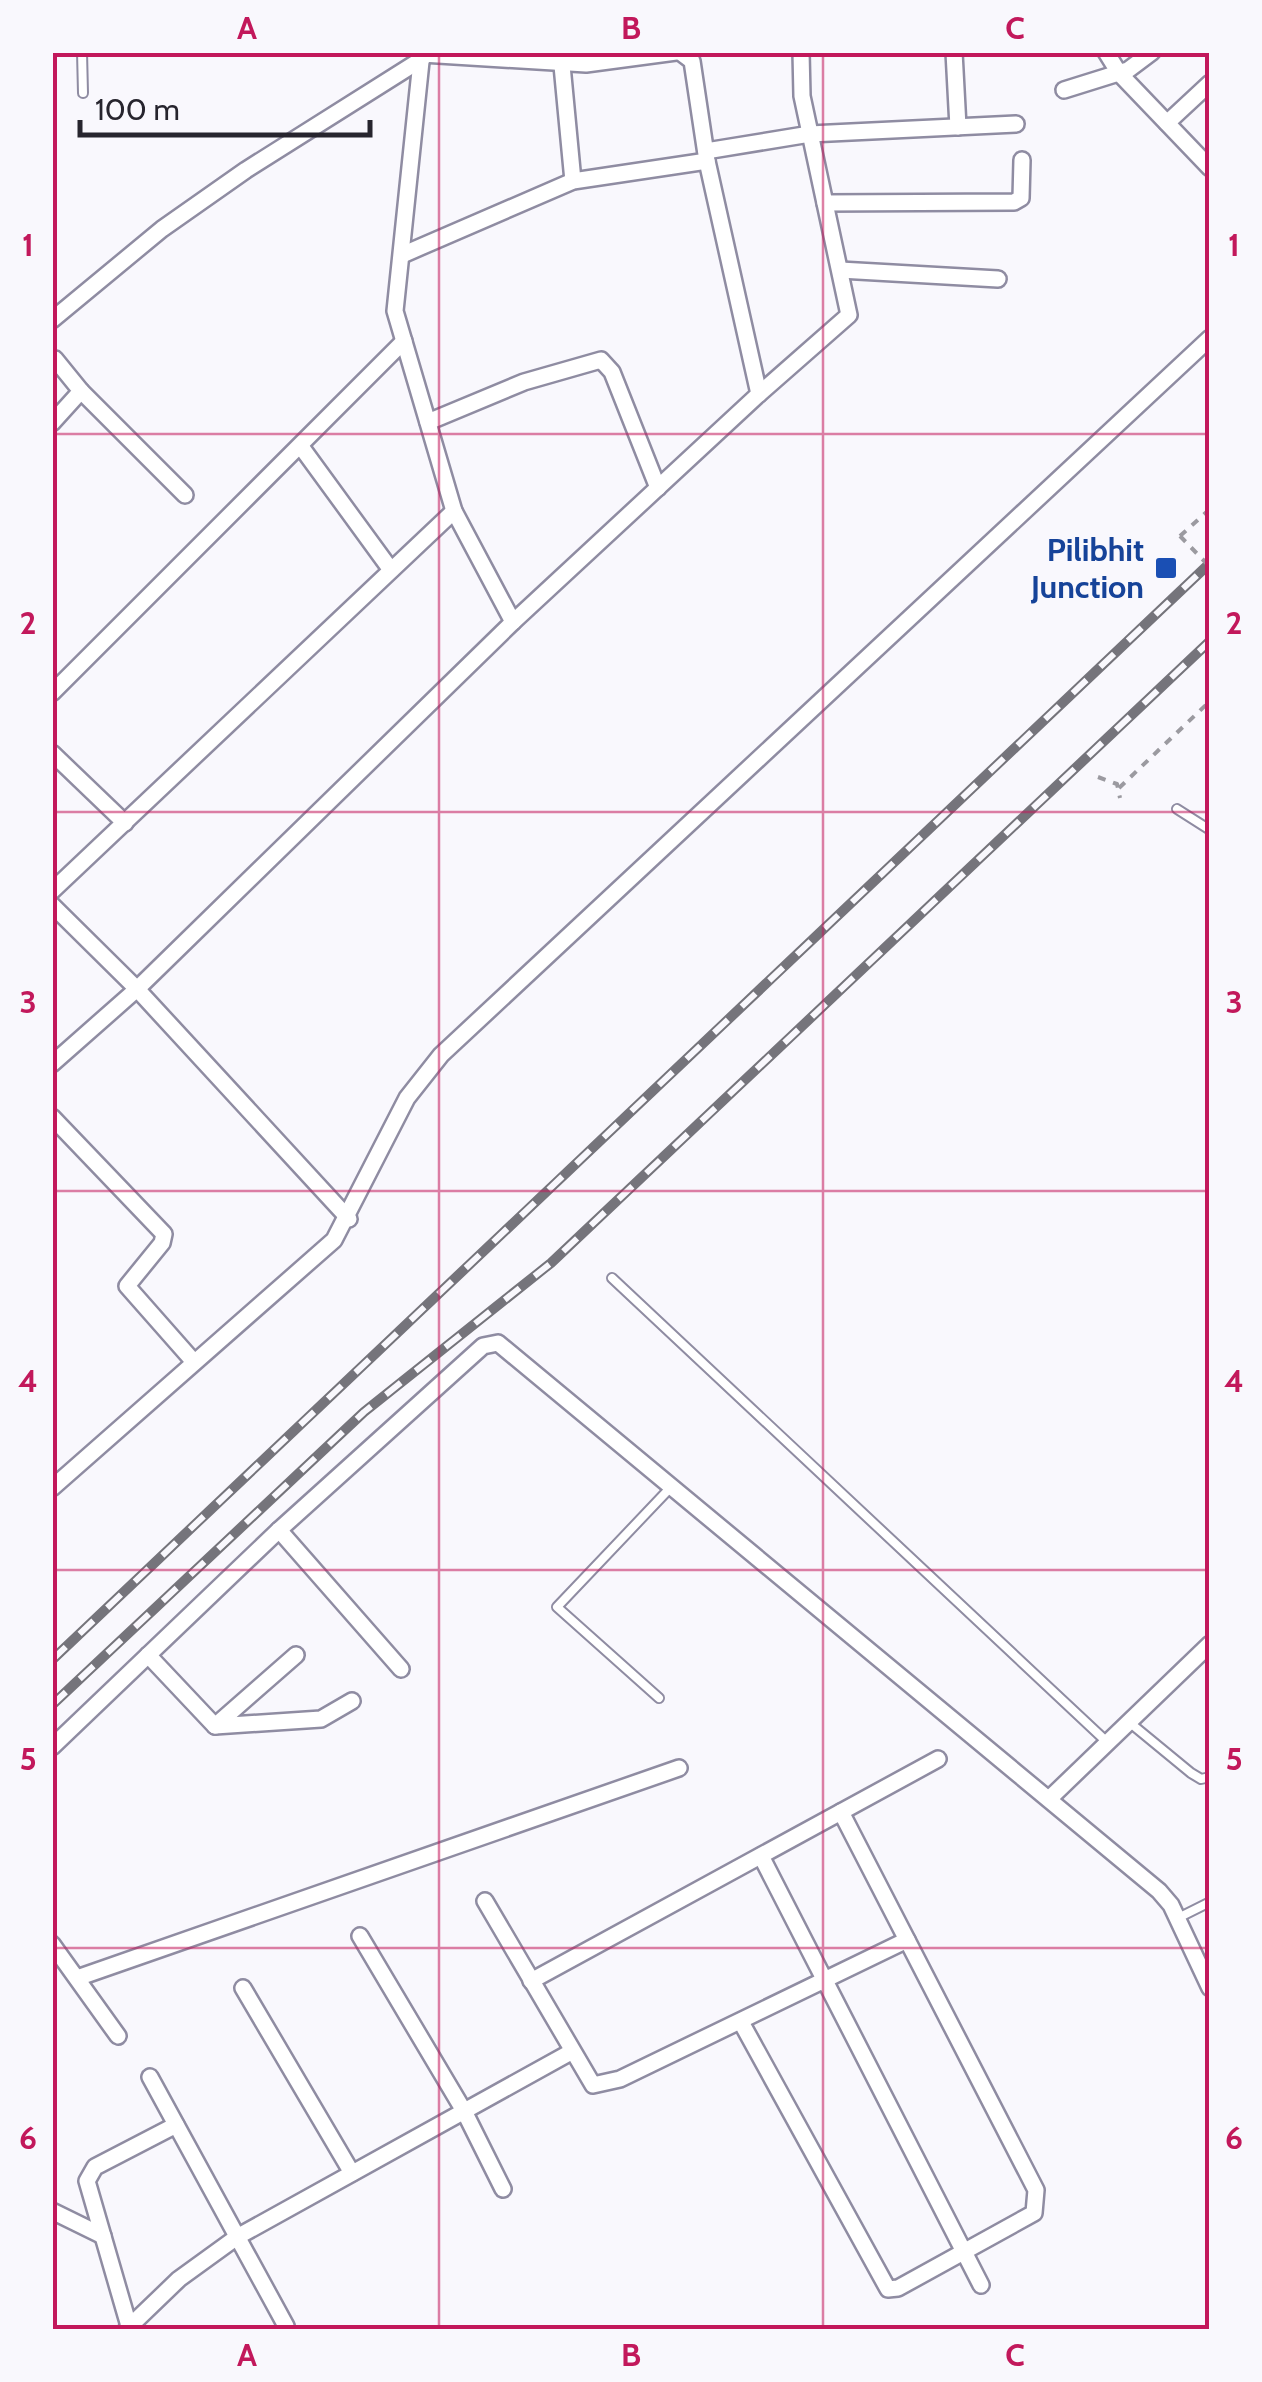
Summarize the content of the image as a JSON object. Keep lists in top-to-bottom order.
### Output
{
  "places": {
    "transit": ["Pilibhit Junction"]
  },
  "scale_bar": "100 m",
  "grid": {
    "columns": ["A", "B", "C"],
    "rows": [
      "1",
      "2",
      "3",
      "4",
      "5",
      "6"
    ]
  }
}
